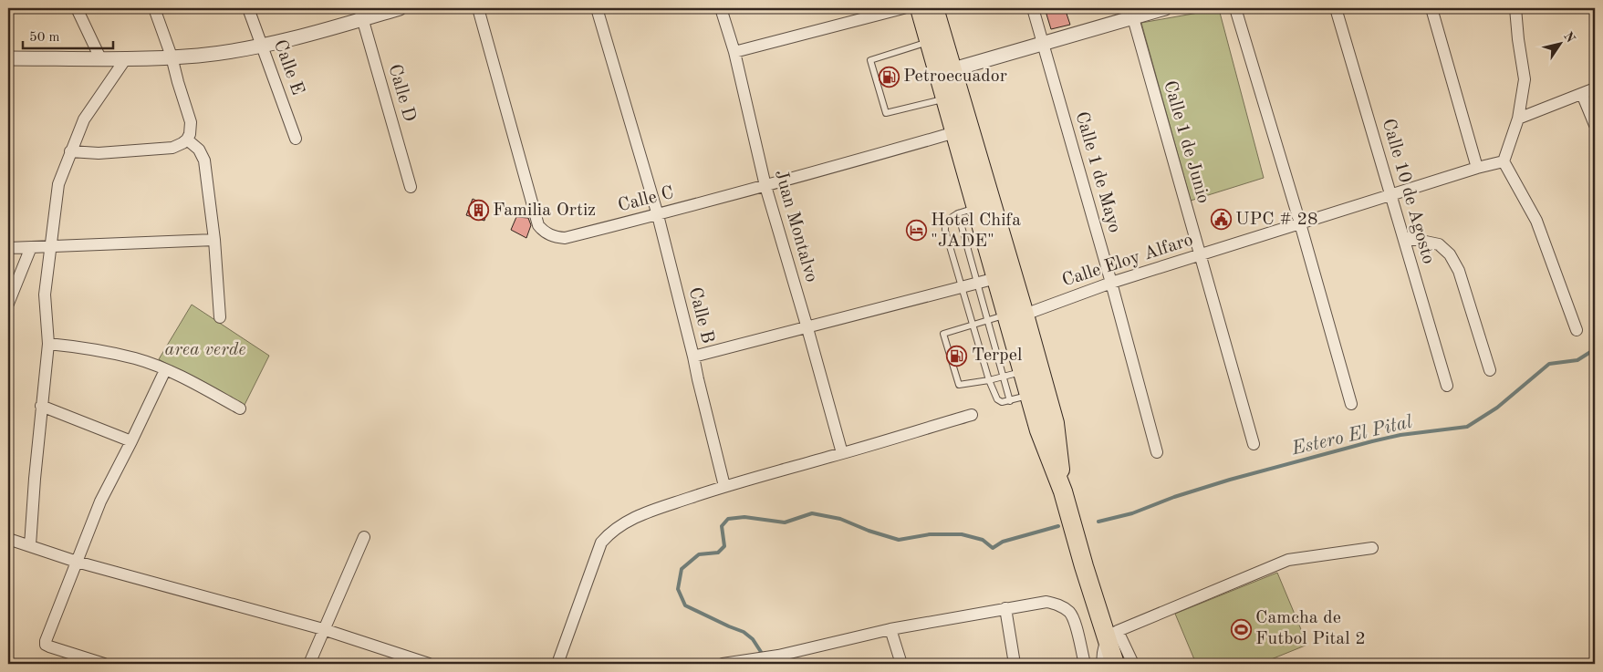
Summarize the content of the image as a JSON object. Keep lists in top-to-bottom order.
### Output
{
  "streets": {
    "street": [
      "Calle E",
      "Calle D",
      "Calle 1 de Junio",
      "Calle 1 de Mayo",
      "Calle 10 de Agosto",
      "Calle C",
      "Juan Montalvo",
      "Calle Eloy Alfaro",
      "Calle B"
    ]
  },
  "crossings": [
    ["Calle 1 de Junio", "Calle Eloy Alfaro"],
    ["Calle 1 de Mayo", "Calle Eloy Alfaro"],
    ["Calle 10 de Agosto", "Calle Eloy Alfaro"],
    ["Calle C", "Juan Montalvo"],
    ["Calle C", "Calle B"],
    ["Juan Montalvo", "Calle B"]
  ],
  "water": ["Estero El Pital"],
  "parks": ["area verde"],
  "places": {
    "fuel station": ["Petroecuador", "Terpel"],
    "building": ["Familia Ortiz"],
    "public building": ["UPC # 28"],
    "hotel": ["Hotel Chifa \"JADE\""],
    "sports": ["Camcha de Futbol Pital 2"]
  },
  "scale_bar": "50 m",
  "north": "top right"
}
